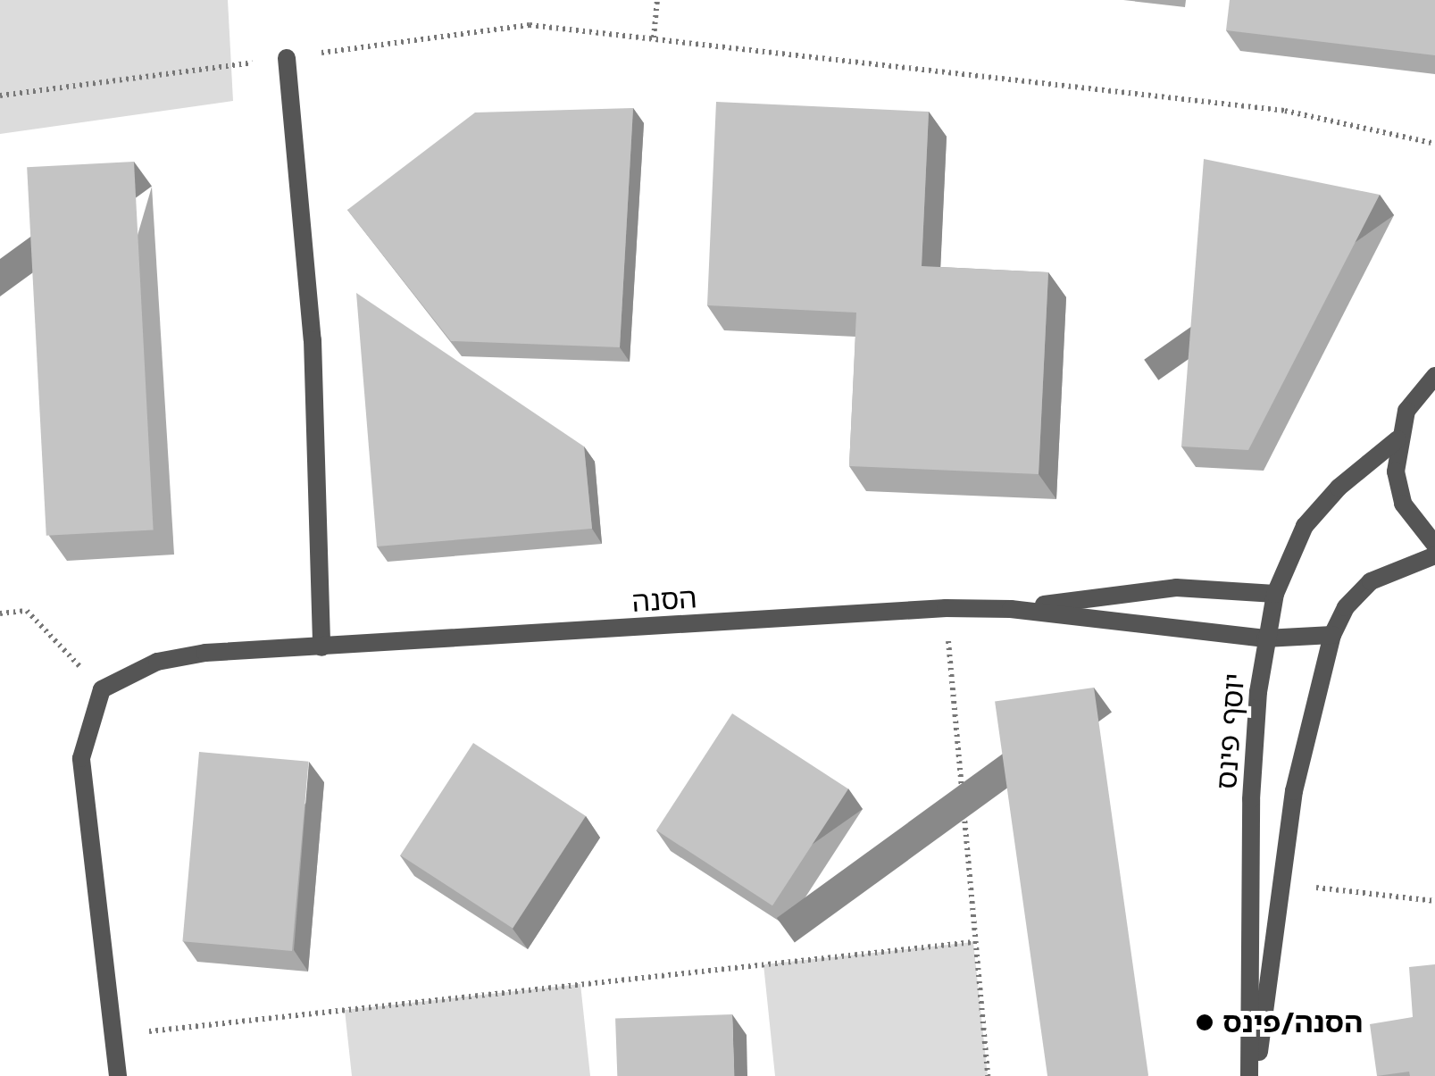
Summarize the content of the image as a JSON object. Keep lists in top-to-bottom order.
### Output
{
  "streets": {
    "street": ["הסנה", "יוסף פינס"]
  },
  "crossings": [
    ["הסנה", "יוסף פינס"]
  ],
  "places": ["הסנה/פינס"]
}
